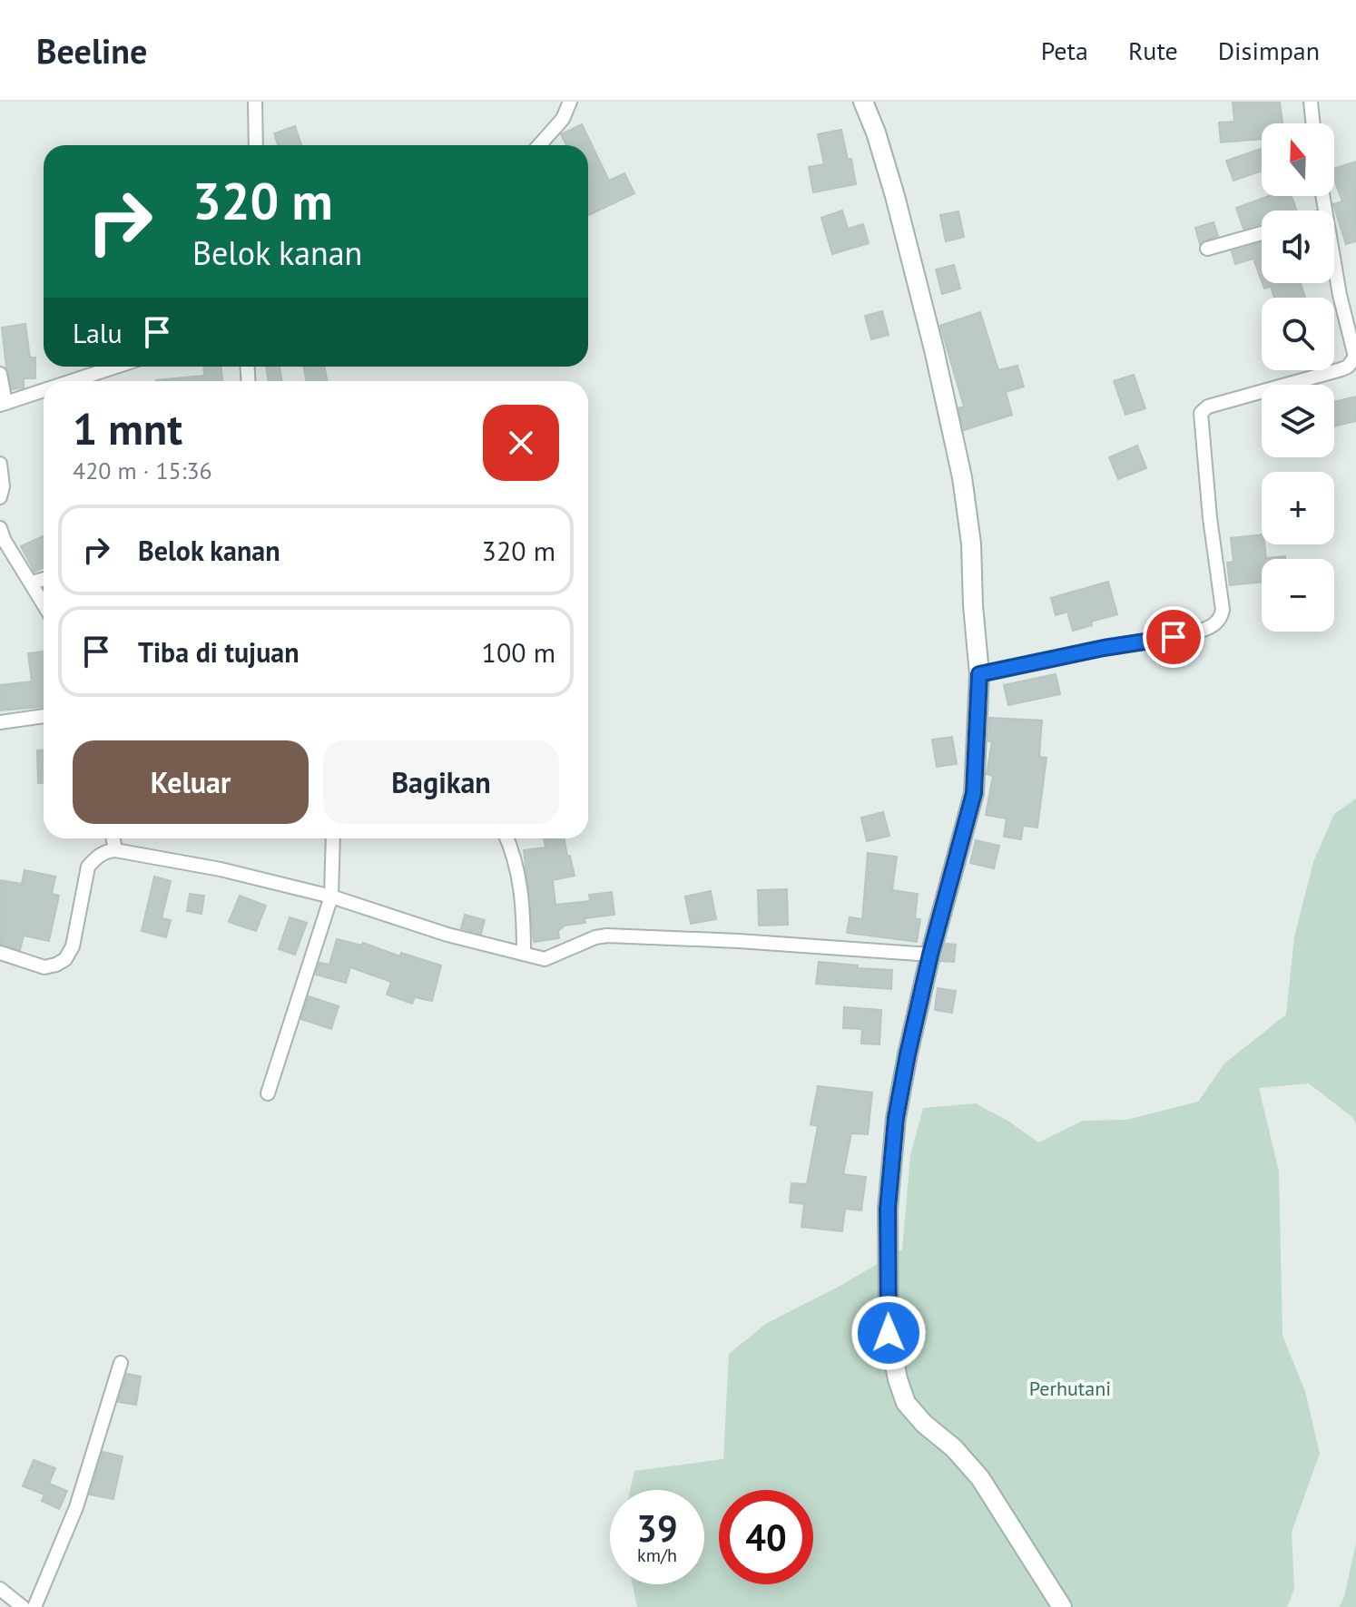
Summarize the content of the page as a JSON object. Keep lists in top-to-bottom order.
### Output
{
  "parks": ["Perhutani"],
  "north": "top",
  "page": {
    "header": "Beeline",
    "nav": ["Peta", "Rute", "Disimpan"],
    "map_buttons": ["+", "−"],
    "turn": ["320 m", "Belok kanan"],
    "then": "Lalu",
    "heading": ["1 mnt", "420 m · 15:36"],
    "list": [
      {
        "name": "Belok kanan",
        "value": "320 m"
      },
      {
        "name": "Tiba di tujuan",
        "value": "100 m"
      }
    ],
    "buttons": ["Keluar", "Bagikan"],
    "speed": "39 km/h",
    "limit": "40"
  }
}
